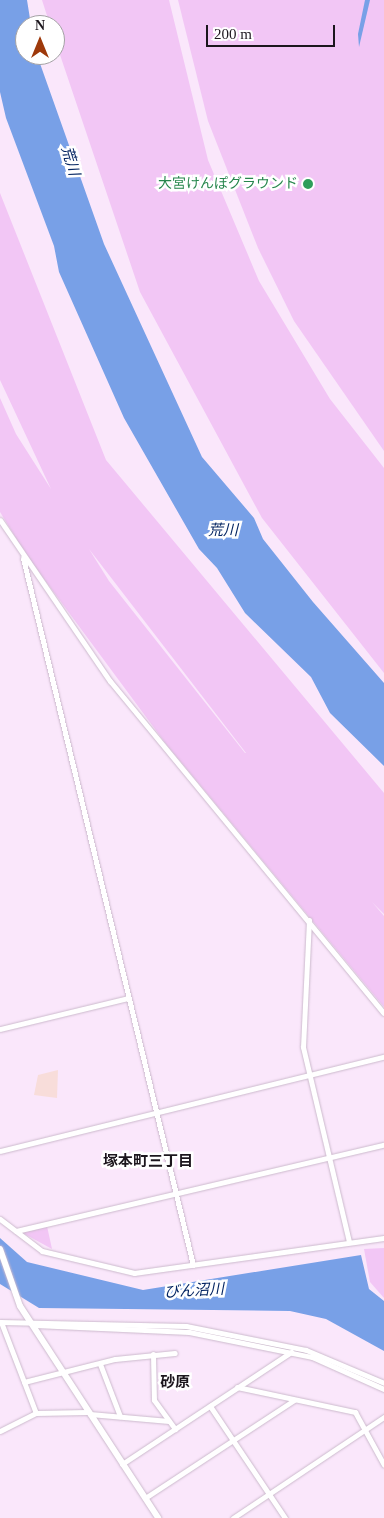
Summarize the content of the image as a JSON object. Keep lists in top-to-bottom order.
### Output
{
  "districts": ["塚本町三丁目", "砂原"],
  "water": ["荒川", "びん沼川"],
  "places": ["大宮けんぽグラウンド"],
  "scale_bar": "200 m",
  "north": "top"
}
